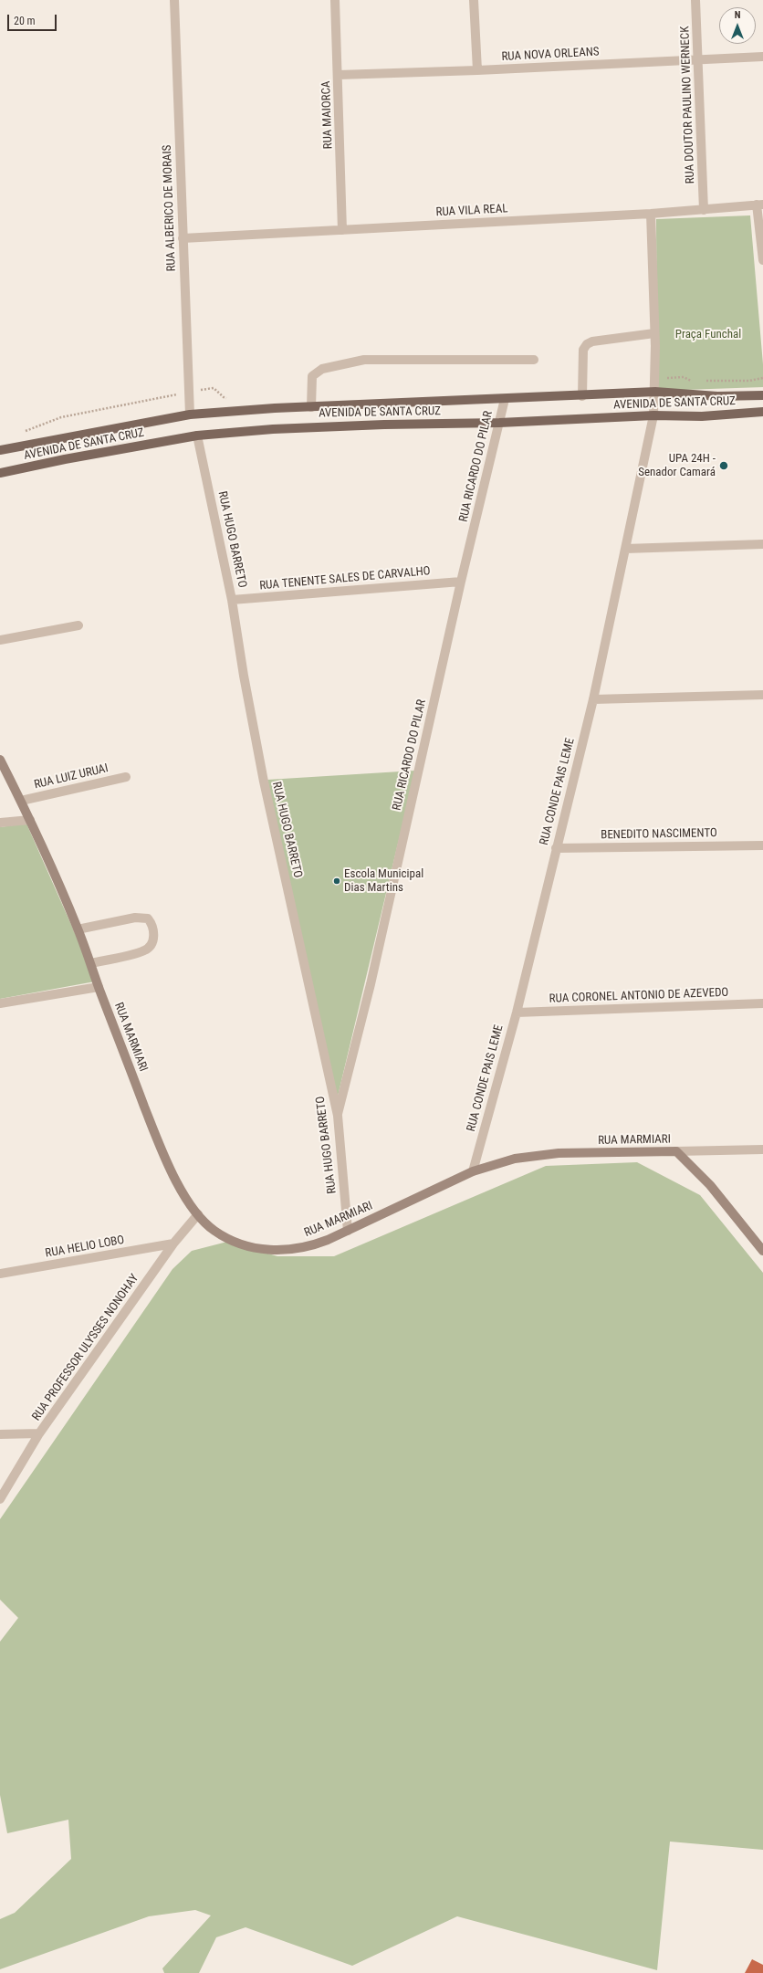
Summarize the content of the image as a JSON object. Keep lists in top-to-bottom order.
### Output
{
  "streets": {
    "main road": ["AVENIDA DE SANTA CRUZ"],
    "street": [
      "RUA NOVA ORLEANS",
      "RUA DOUTOR PAULINO WERNECK",
      "RUA MAIORCA",
      "RUA ALBERICO DE MORAIS",
      "RUA VILA REAL",
      "RUA RICARDO DO PILAR",
      "RUA HUGO BARRETO",
      "RUA TENENTE SALES DE CARVALHO",
      "RUA LUIZ URUAI",
      "RUA CONDE PAIS LEME",
      "BENEDITO NASCIMENTO",
      "RUA CORONEL ANTONIO DE AZEVEDO",
      "RUA MARMIARI",
      "RUA HELIO LOBO",
      "RUA PROFESSOR ULYSSES NONOHAY"
    ]
  },
  "crossings": [
    ["RUA NOVA ORLEANS", "RUA DOUTOR PAULINO WERNECK"],
    ["RUA NOVA ORLEANS", "RUA MAIORCA"],
    ["RUA DOUTOR PAULINO WERNECK", "RUA VILA REAL"],
    ["RUA MAIORCA", "RUA VILA REAL"],
    ["RUA ALBERICO DE MORAIS", "RUA VILA REAL"],
    ["RUA ALBERICO DE MORAIS", "AVENIDA DE SANTA CRUZ"],
    ["AVENIDA DE SANTA CRUZ", "RUA RICARDO DO PILAR"],
    ["AVENIDA DE SANTA CRUZ", "RUA HUGO BARRETO"],
    ["AVENIDA DE SANTA CRUZ", "RUA CONDE PAIS LEME"],
    ["RUA RICARDO DO PILAR", "RUA HUGO BARRETO"],
    ["RUA RICARDO DO PILAR", "RUA TENENTE SALES DE CARVALHO"],
    ["RUA HUGO BARRETO", "RUA TENENTE SALES DE CARVALHO"],
    ["RUA HUGO BARRETO", "RUA MARMIARI"],
    ["RUA LUIZ URUAI", "RUA MARMIARI"],
    ["RUA CONDE PAIS LEME", "BENEDITO NASCIMENTO"],
    ["RUA CONDE PAIS LEME", "RUA CORONEL ANTONIO DE AZEVEDO"],
    ["RUA CONDE PAIS LEME", "RUA MARMIARI"],
    ["RUA MARMIARI", "RUA PROFESSOR ULYSSES NONOHAY"],
    ["RUA HELIO LOBO", "RUA PROFESSOR ULYSSES NONOHAY"]
  ],
  "parks": ["Praça Funchal"],
  "places": ["UPA 24H - Senador Camará", "Escola Municipal Dias Martins"],
  "scale_bar": "20 m",
  "north": "top"
}
